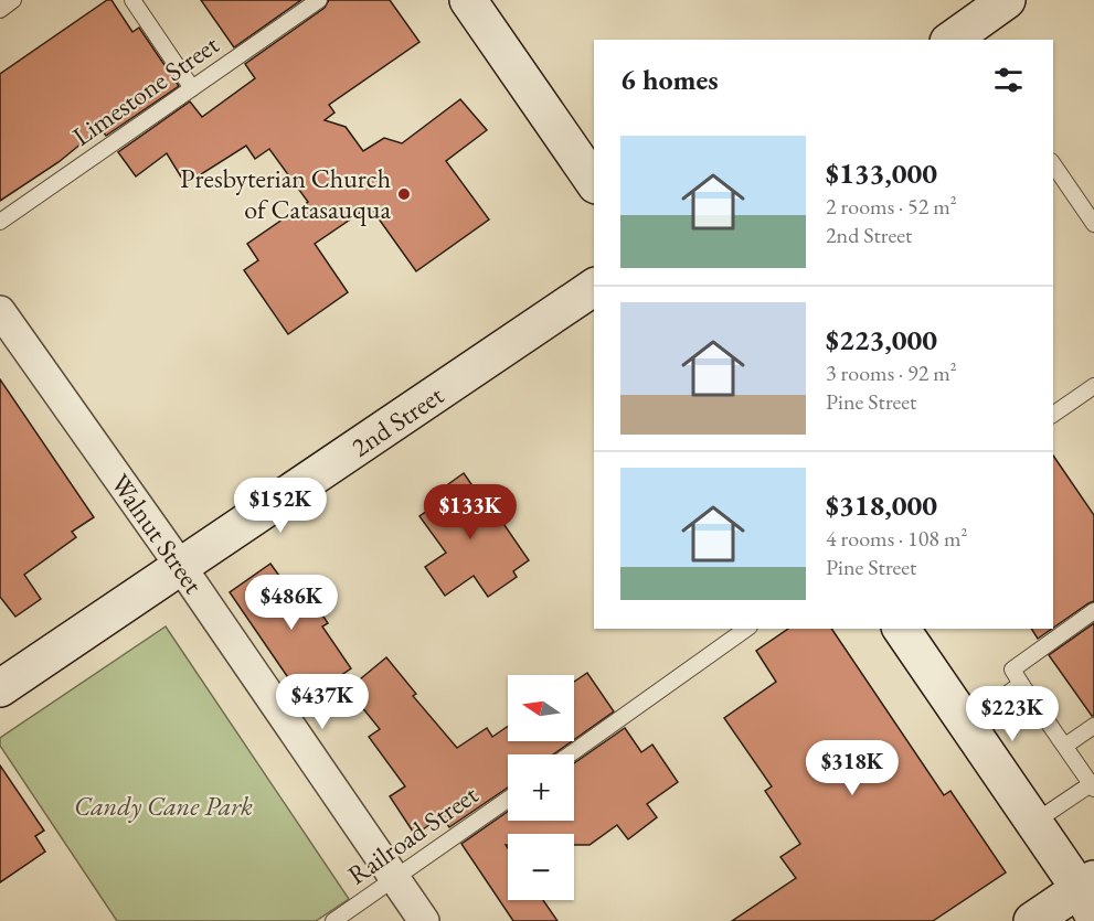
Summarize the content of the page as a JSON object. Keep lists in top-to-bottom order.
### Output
{
  "streets": {
    "main road": ["2nd Street"],
    "street": ["Walnut Street"],
    "lane": ["Limestone Street", "Railroad Street"]
  },
  "crossings": [
    ["2nd Street", "Walnut Street"],
    ["Walnut Street", "Railroad Street"]
  ],
  "parks": ["Candy Cane Park"],
  "places": ["Presbyterian Church of Catasauqua"],
  "north": "left",
  "page": {
    "heading": "6 homes",
    "list": [
      {
        "name": "$133,000",
        "note": "2 rooms · 52 m² · 2nd Street"
      },
      {
        "name": "$223,000",
        "note": "3 rooms · 92 m² · Pine Street"
      },
      {
        "name": "$318,000",
        "note": "4 rooms · 108 m² · Pine Street"
      }
    ],
    "price": [
      "$152K",
      "$133K",
      "$486K",
      "$437K",
      "$223K",
      "$318K"
    ],
    "map_buttons": ["+", "−"]
  }
}
